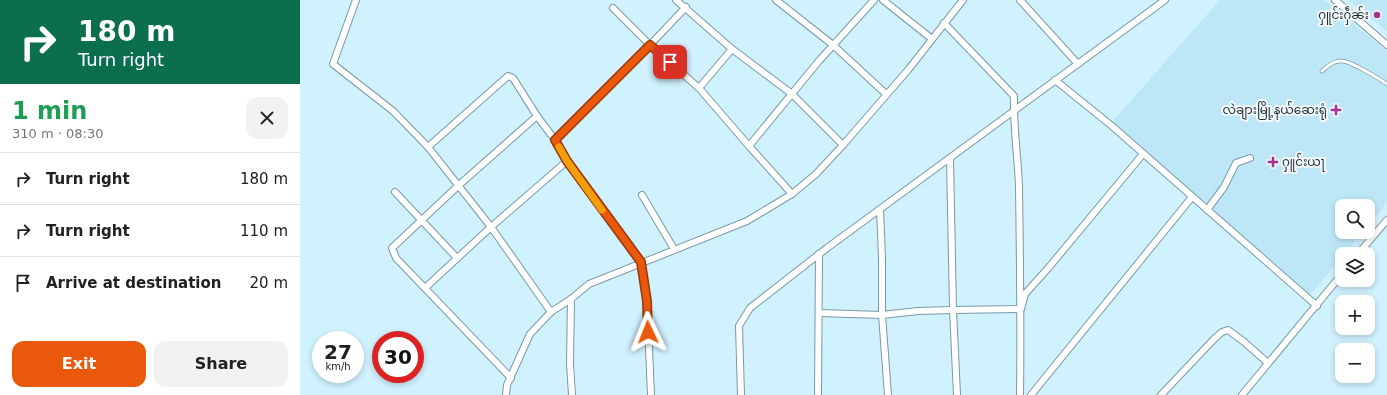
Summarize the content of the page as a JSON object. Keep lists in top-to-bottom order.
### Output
{
  "places": {
    "other": ["ႁူင်းႁဵၼ်း"],
    "health": ["လဲချားမြို့နယ်ဆေးရုံ", "ႁူင်းယႃ"]
  },
  "page": {
    "turn": ["180 m", "Turn right"],
    "heading": ["1 min", "310 m · 08:30"],
    "list": [
      {
        "name": "Turn right",
        "value": "180 m"
      },
      {
        "name": "Turn right",
        "value": "110 m"
      },
      {
        "name": "Arrive at destination",
        "value": "20 m"
      }
    ],
    "map_buttons": ["+", "−"],
    "speed": "27 km/h",
    "limit": "30",
    "buttons": ["Exit", "Share"]
  }
}
